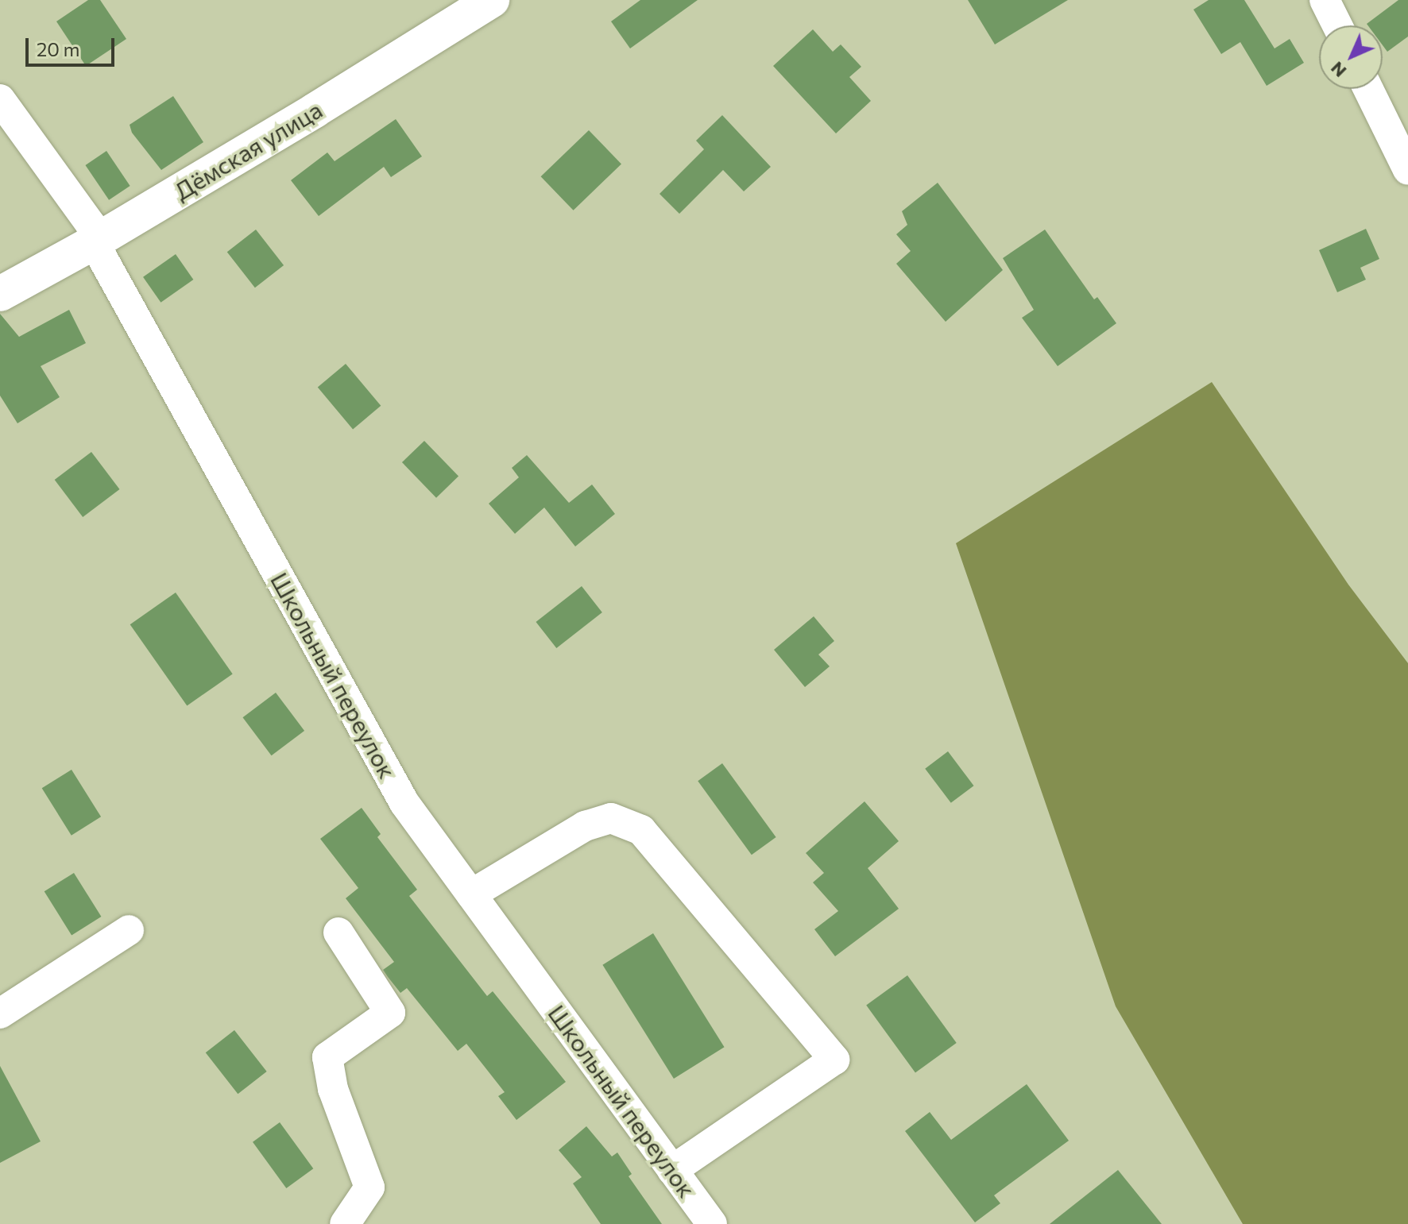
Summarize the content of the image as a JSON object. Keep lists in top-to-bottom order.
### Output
{
  "streets": {
    "street": ["Дёмская улица", "Школьный переулок"]
  },
  "crossings": [
    ["Дёмская улица", "Школьный переулок"]
  ],
  "scale_bar": "20 m",
  "north": "bottom left"
}
